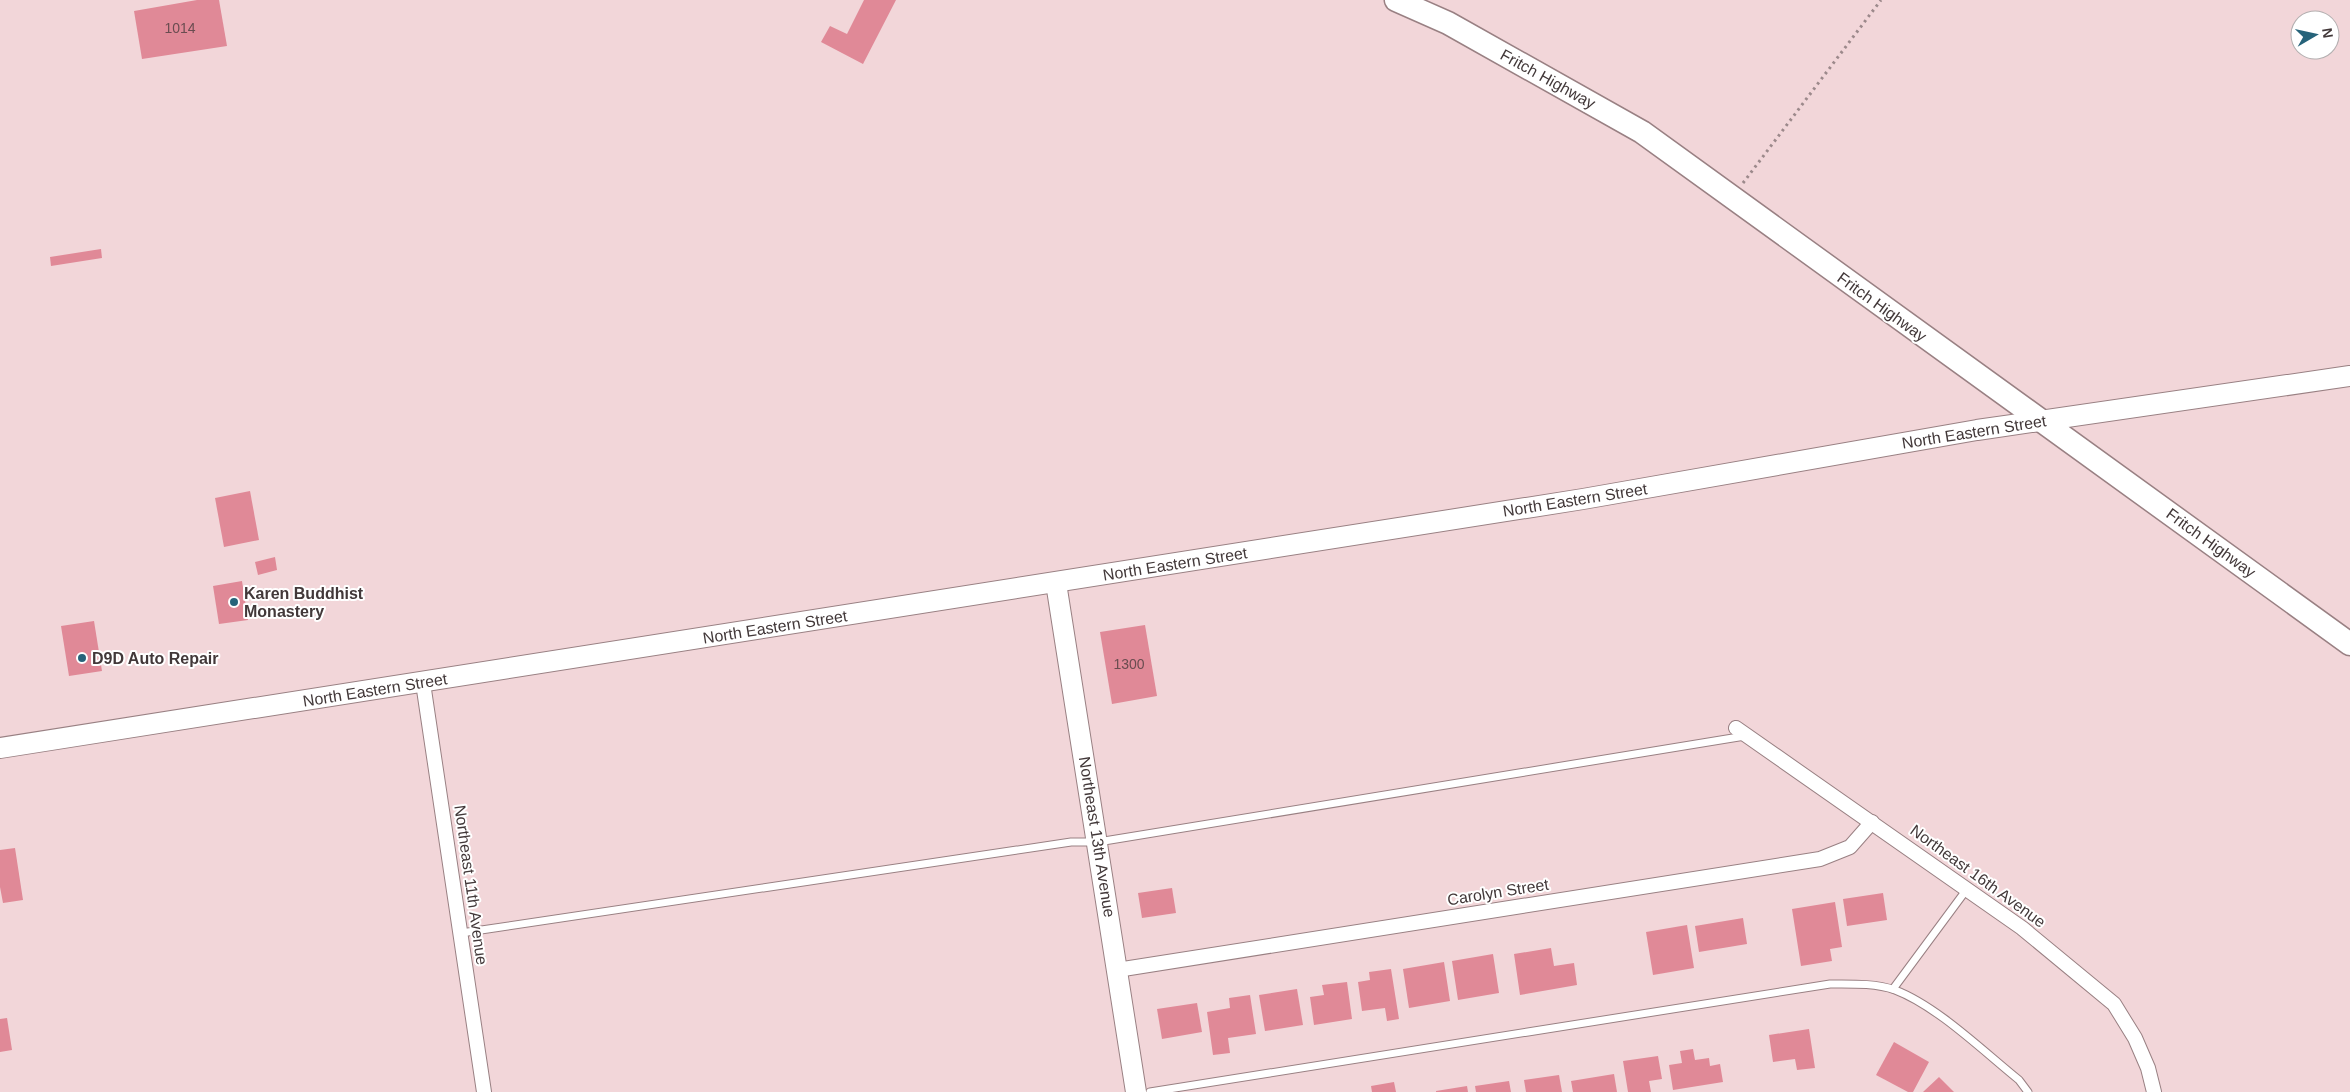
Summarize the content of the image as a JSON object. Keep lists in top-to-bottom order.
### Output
{
  "streets": {
    "main road": ["Fritch Highway", "North Eastern Street", "Northeast 13th Avenue"],
    "street": ["Northeast 16th Avenue", "Northeast 11th Avenue", "Carolyn Street"]
  },
  "crossings": [
    ["Fritch Highway", "North Eastern Street"],
    ["North Eastern Street", "Northeast 13th Avenue"],
    ["North Eastern Street", "Northeast 11th Avenue"],
    ["Northeast 13th Avenue", "Carolyn Street"],
    ["Northeast 16th Avenue", "Carolyn Street"]
  ],
  "places": ["Karen Buddhist Monastery", "D9D Auto Repair"],
  "house_numbers": ["1014", "1300"],
  "north": "right"
}
